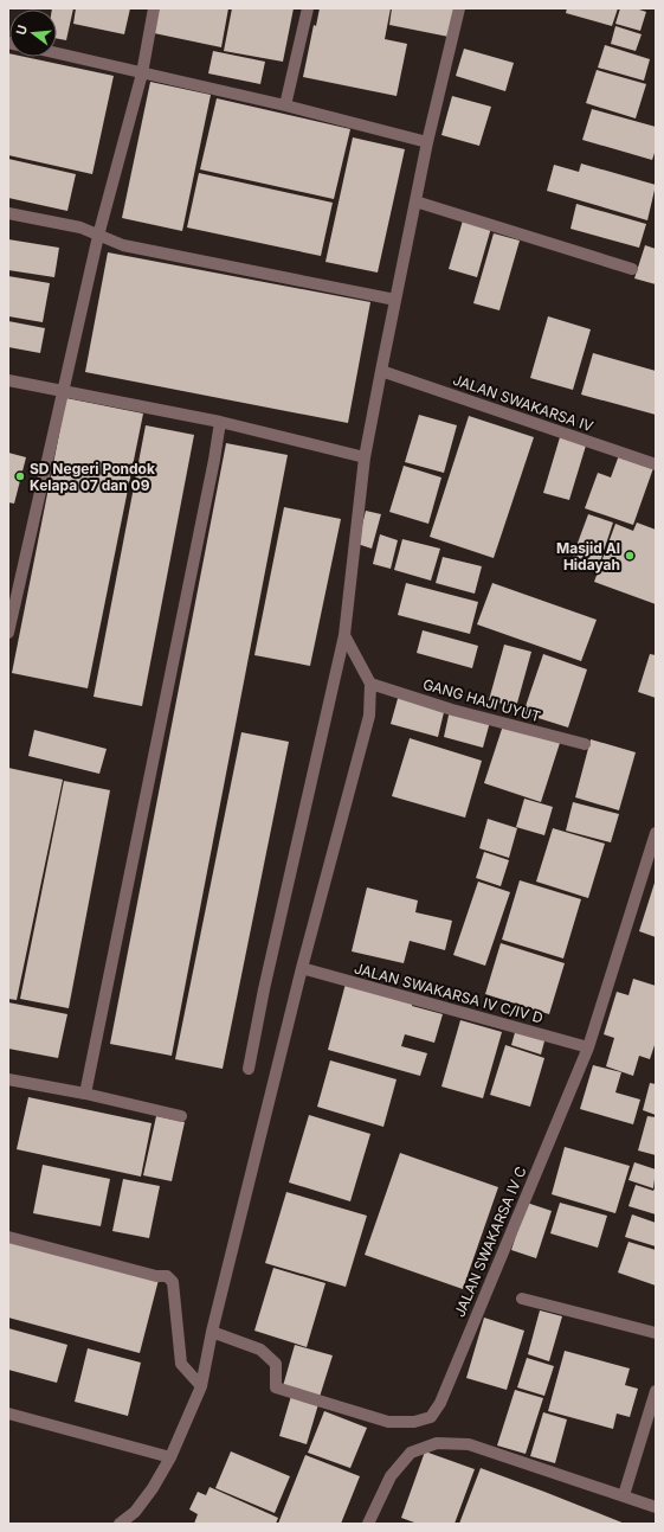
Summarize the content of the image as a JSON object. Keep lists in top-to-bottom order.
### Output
{
  "streets": {
    "street": [
      "JALAN SWAKARSA IV",
      "GANG HAJI UYUT",
      "JALAN SWAKARSA IV C/IV D",
      "JALAN SWAKARSA IV C"
    ]
  },
  "crossings": [
    ["JALAN SWAKARSA IV C/IV D", "JALAN SWAKARSA IV C"]
  ],
  "places": ["SD Negeri Pondok Kelapa 07 dan 09", "Masjid Al Hidayah"],
  "north": "left"
}
